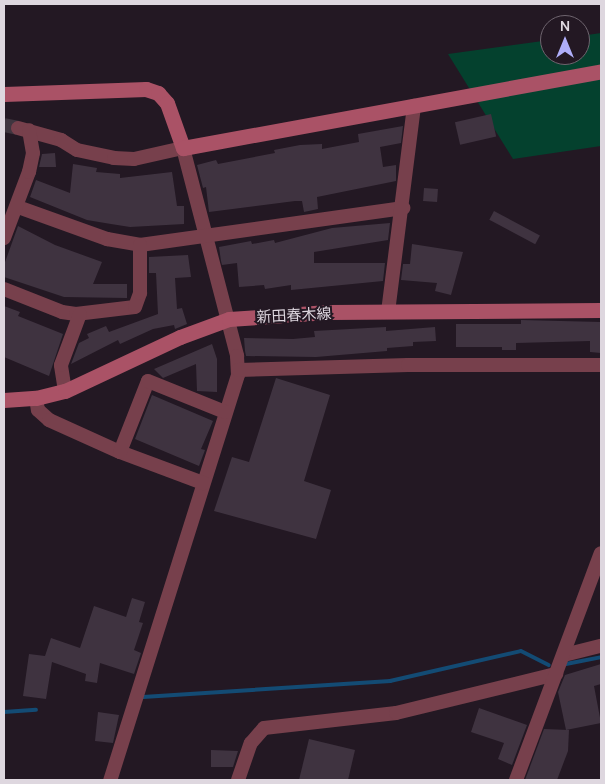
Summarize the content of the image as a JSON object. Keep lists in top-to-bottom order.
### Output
{
  "streets": {
    "street": ["新田春木線"]
  },
  "north": "top"
}
